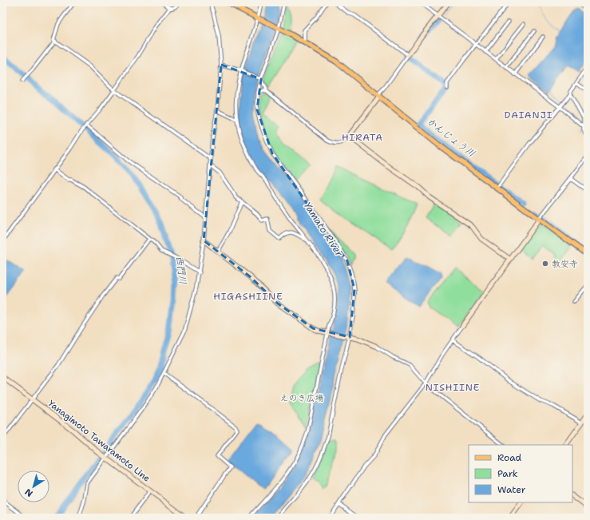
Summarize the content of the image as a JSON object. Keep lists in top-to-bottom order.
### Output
{
  "streets": {
    "street": ["Yanagimoto Tawaramoto Line"]
  },
  "districts": [
    "DAIANJI",
    "HIRATA",
    "HIGASHIINE",
    "NISHIINE"
  ],
  "water": ["かんじょう川", "Yamato River", "西門川"],
  "parks": ["えのき広場"],
  "places": ["教安寺"],
  "legend": ["Road", "Park", "Water"],
  "north": "bottom left"
}
